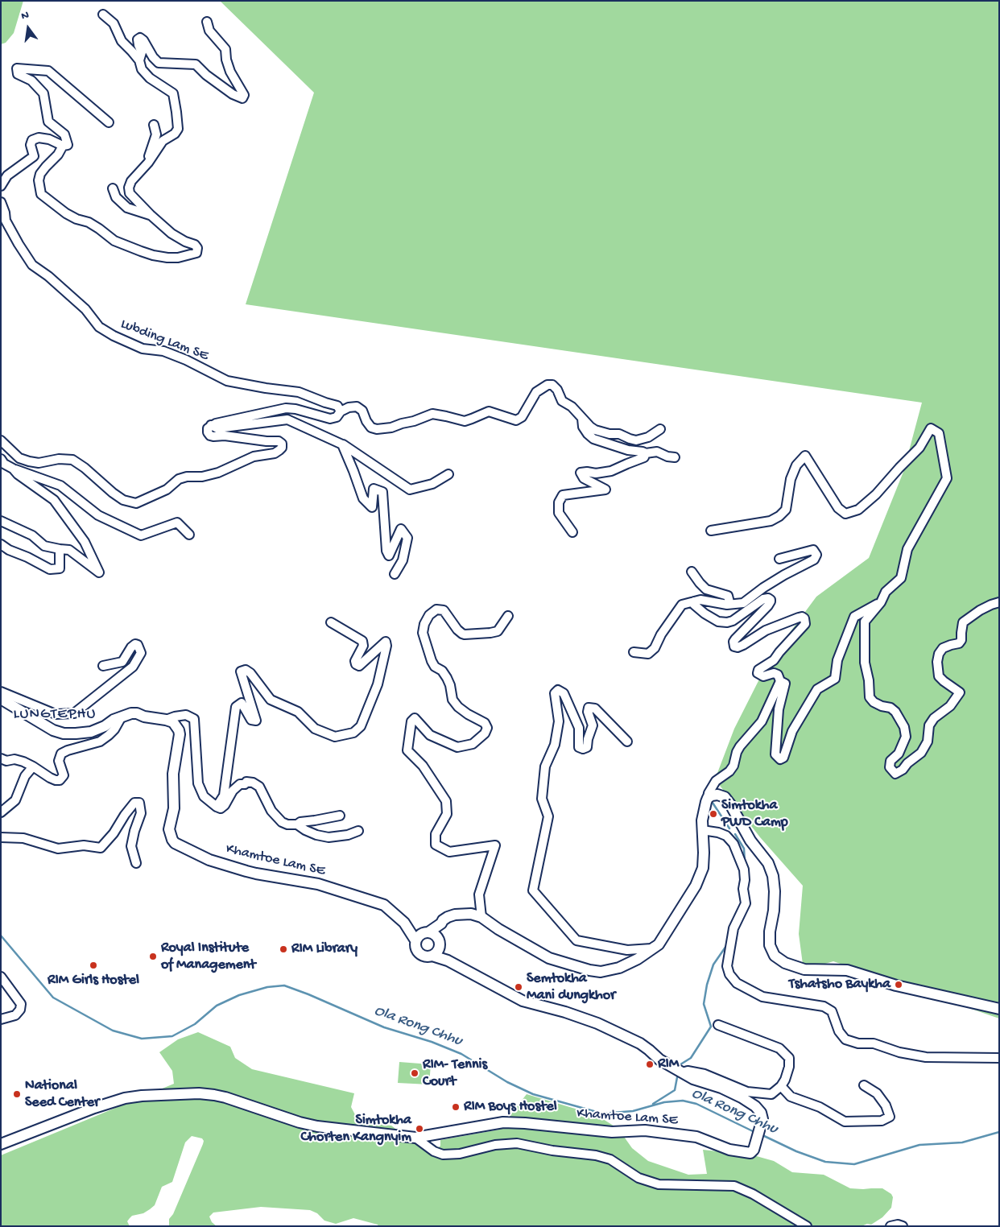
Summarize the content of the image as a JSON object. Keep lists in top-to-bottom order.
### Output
{
  "streets": {
    "main road": ["Khamtoe Lam SE"],
    "street": ["Lubding Lam SE"]
  },
  "districts": ["LUNGTEPHU"],
  "water": ["Ola Rong Chhu"],
  "places": [
    "Simtokha PWD Camp",
    "RIM Library",
    "Royal Institute of Management",
    "RIM Girls Hostel",
    "Tshatsho Baykha",
    "Semtokha Mani dungkhor",
    "RIM",
    "RIM- Tennis Court",
    "National Seed Center",
    "RIM Boys Hostel",
    "Simtokha Chorten Kangnyim"
  ],
  "north": "top"
}
